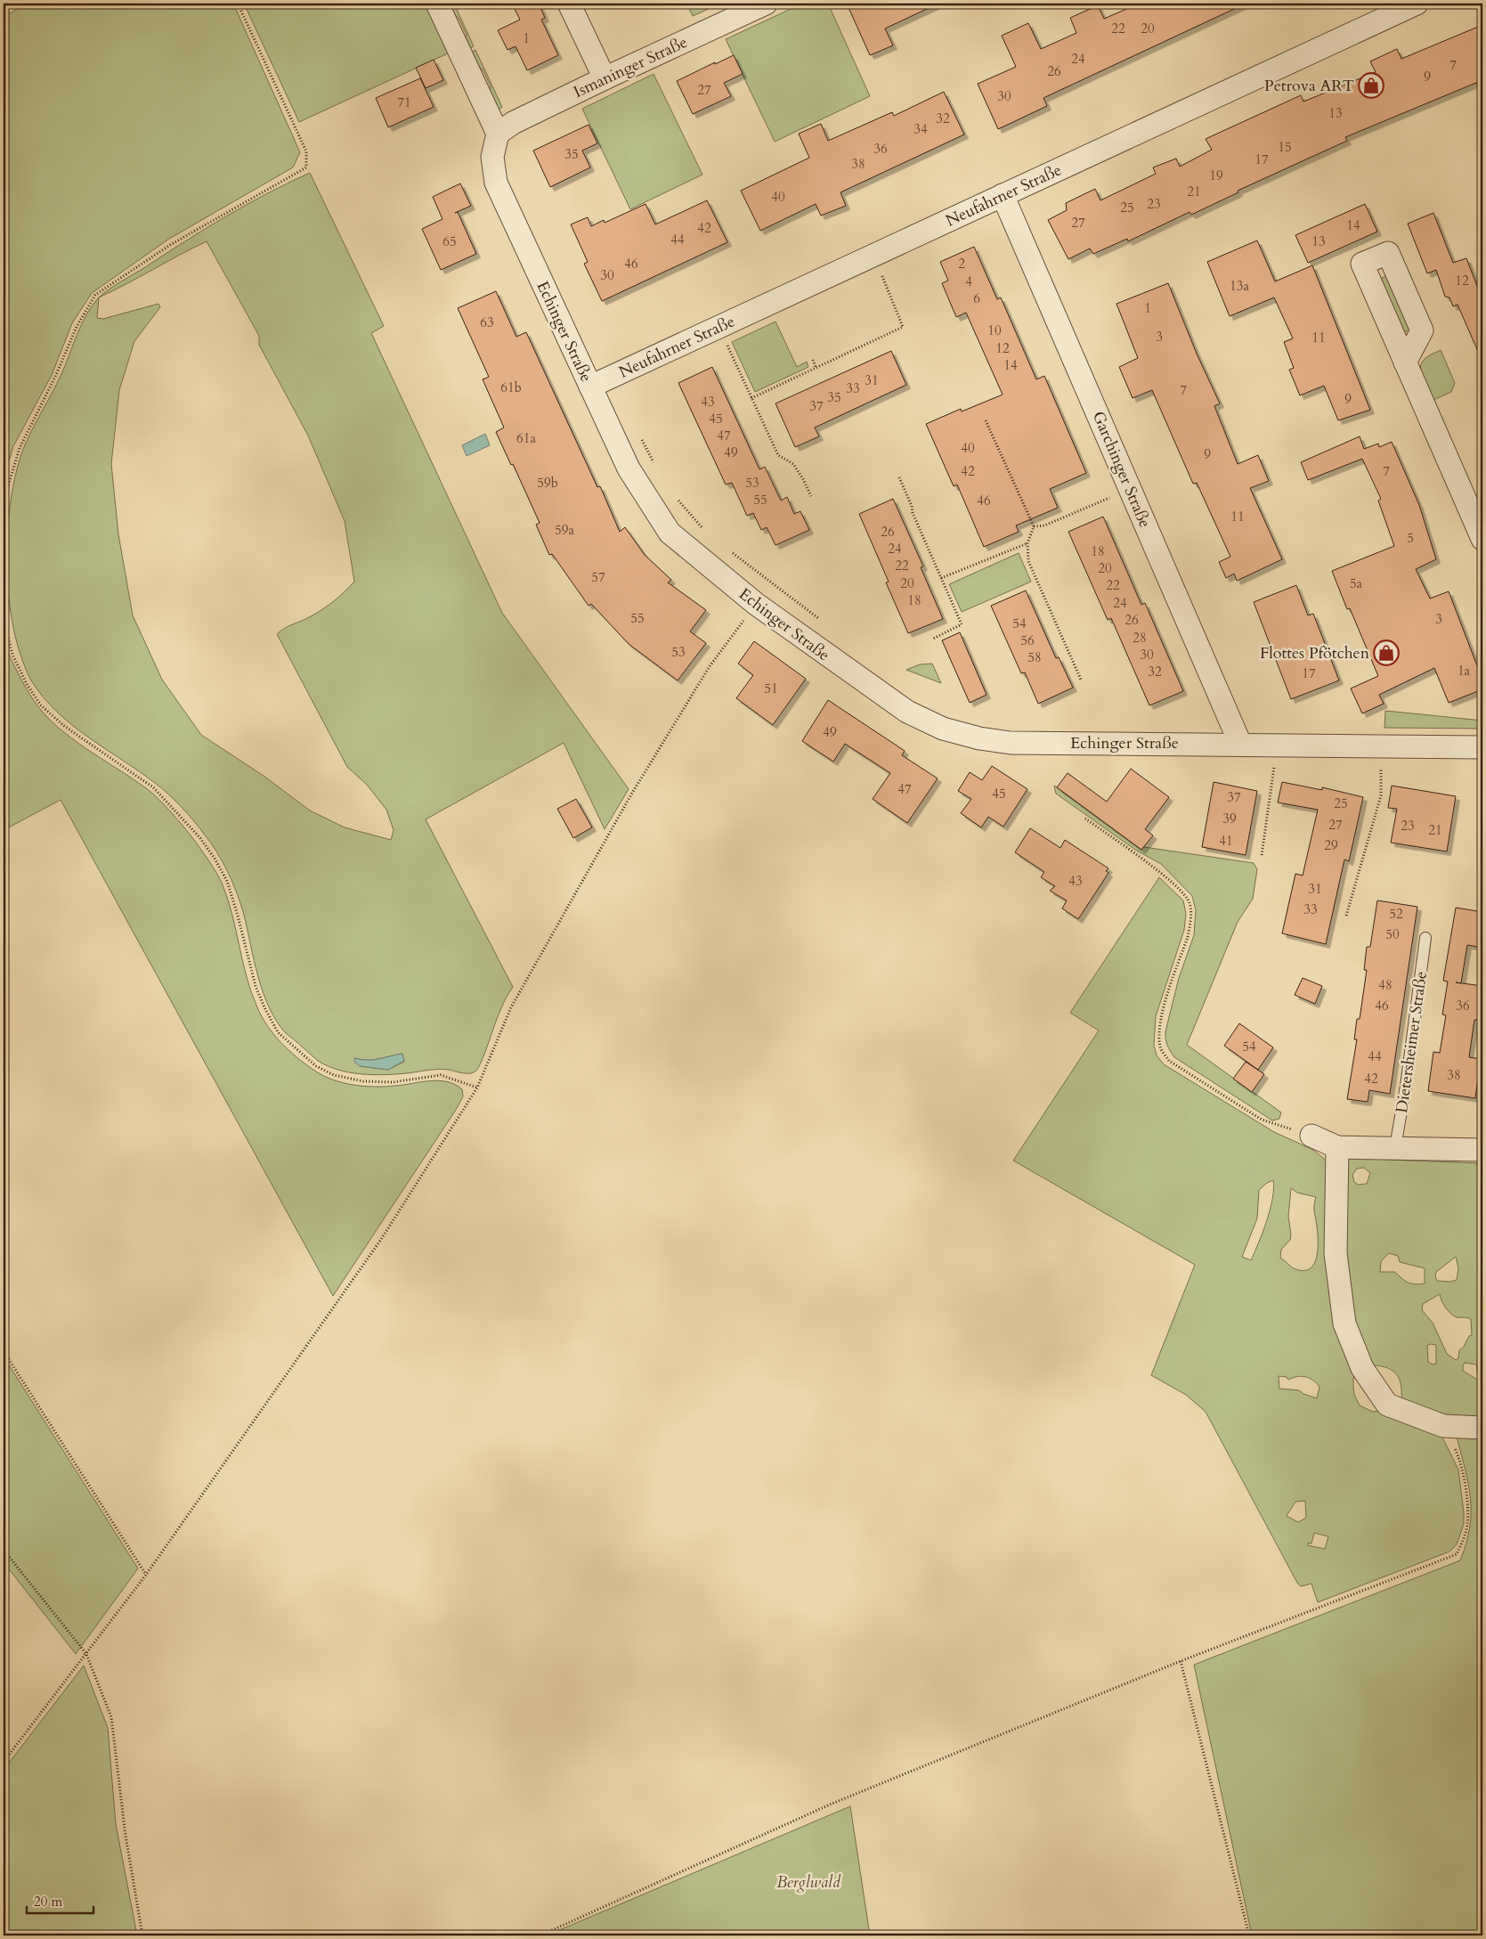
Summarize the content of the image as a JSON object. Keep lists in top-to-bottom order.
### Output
{
  "streets": {
    "street": [
      "Ismaninger Straße",
      "Neufahrner Straße",
      "Echinger Straße",
      "Garchinger Straße"
    ],
    "lane": ["Dietersheimer Straße"]
  },
  "crossings": [
    ["Ismaninger Straße", "Echinger Straße"],
    ["Neufahrner Straße", "Echinger Straße"],
    ["Neufahrner Straße", "Garchinger Straße"],
    ["Echinger Straße", "Garchinger Straße"]
  ],
  "parks": ["Berglwald"],
  "places": {
    "shop": ["Petrova ART", "Flottes Pfötchen"]
  },
  "house_numbers": [
    "22",
    "20",
    "1",
    "24",
    "7",
    "26",
    "9",
    "27",
    "30",
    "71",
    "13",
    "32",
    "34",
    "15",
    "36",
    "35",
    "17",
    "38",
    "19",
    "21",
    "40",
    "23",
    "25",
    "27",
    "14",
    "42",
    "44",
    "65",
    "13",
    "46",
    "2",
    "30",
    "12",
    "4",
    "13a",
    "6",
    "1",
    "63",
    "10",
    "3",
    "11",
    "12",
    "14",
    "31",
    "61b",
    "33",
    "7",
    "35",
    "9",
    "43",
    "37",
    "45",
    "47",
    "61a",
    "40",
    "49",
    "9",
    "42",
    "7",
    "59b",
    "53",
    "55",
    "46",
    "11",
    "59a",
    "26",
    "5",
    "24",
    "18",
    "22",
    "20",
    "57",
    "20",
    "5a",
    "22",
    "18",
    "24",
    "55",
    "3",
    "26",
    "54",
    "28",
    "56",
    "53",
    "30",
    "58",
    "1a",
    "32",
    "17",
    "51",
    "49",
    "47",
    "45",
    "37",
    "25",
    "39",
    "27",
    "23",
    "21",
    "41",
    "29",
    "43",
    "31",
    "33",
    "52",
    "50",
    "48",
    "46",
    "36",
    "54",
    "44",
    "38",
    "42"
  ],
  "scale_bar": "20 m"
}
